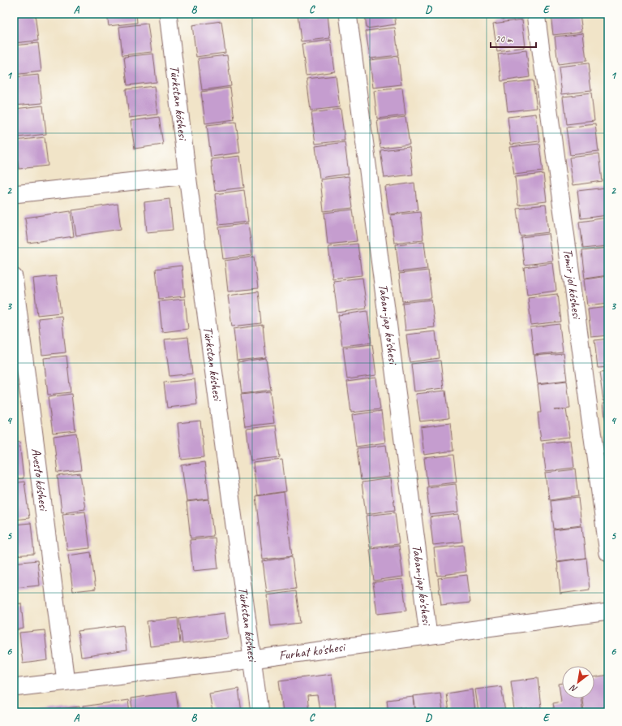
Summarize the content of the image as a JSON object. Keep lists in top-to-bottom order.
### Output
{
  "streets": {
    "street": [
      "Túrkstan kóshesi",
      "Temir jol kóshesi",
      "Taban-jap ko'shesi",
      "Avesto kóshesi",
      "Furhat ko'shesi"
    ]
  },
  "crossings": [
    ["Túrkstan kóshesi", "Furhat ko'shesi"],
    ["Taban-jap ko'shesi", "Furhat ko'shesi"],
    ["Avesto kóshesi", "Furhat ko'shesi"]
  ],
  "scale_bar": "20 m",
  "north": "bottom left",
  "grid": {
    "columns": [
      "A",
      "B",
      "C",
      "D",
      "E"
    ],
    "rows": [
      "1",
      "2",
      "3",
      "4",
      "5",
      "6"
    ]
  }
}
